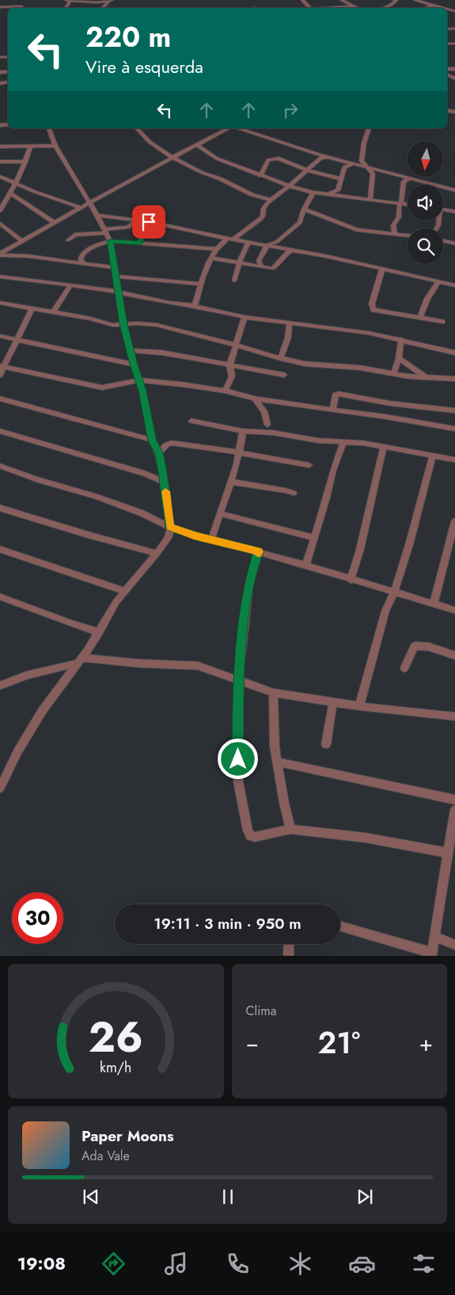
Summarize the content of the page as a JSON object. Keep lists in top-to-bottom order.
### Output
{
  "north": "bottom",
  "page": {
    "turn": ["220 m", "Vire à esquerda"],
    "limit": "30",
    "trip": "19:11 · 3 min · 950 m",
    "tile": "Clima",
    "heat": ["−", "21°", "+"],
    "song": ["Paper Moons", "Ada Vale"],
    "tabs": "19:08",
    "gauge": ["26", "km/h"]
  }
}
